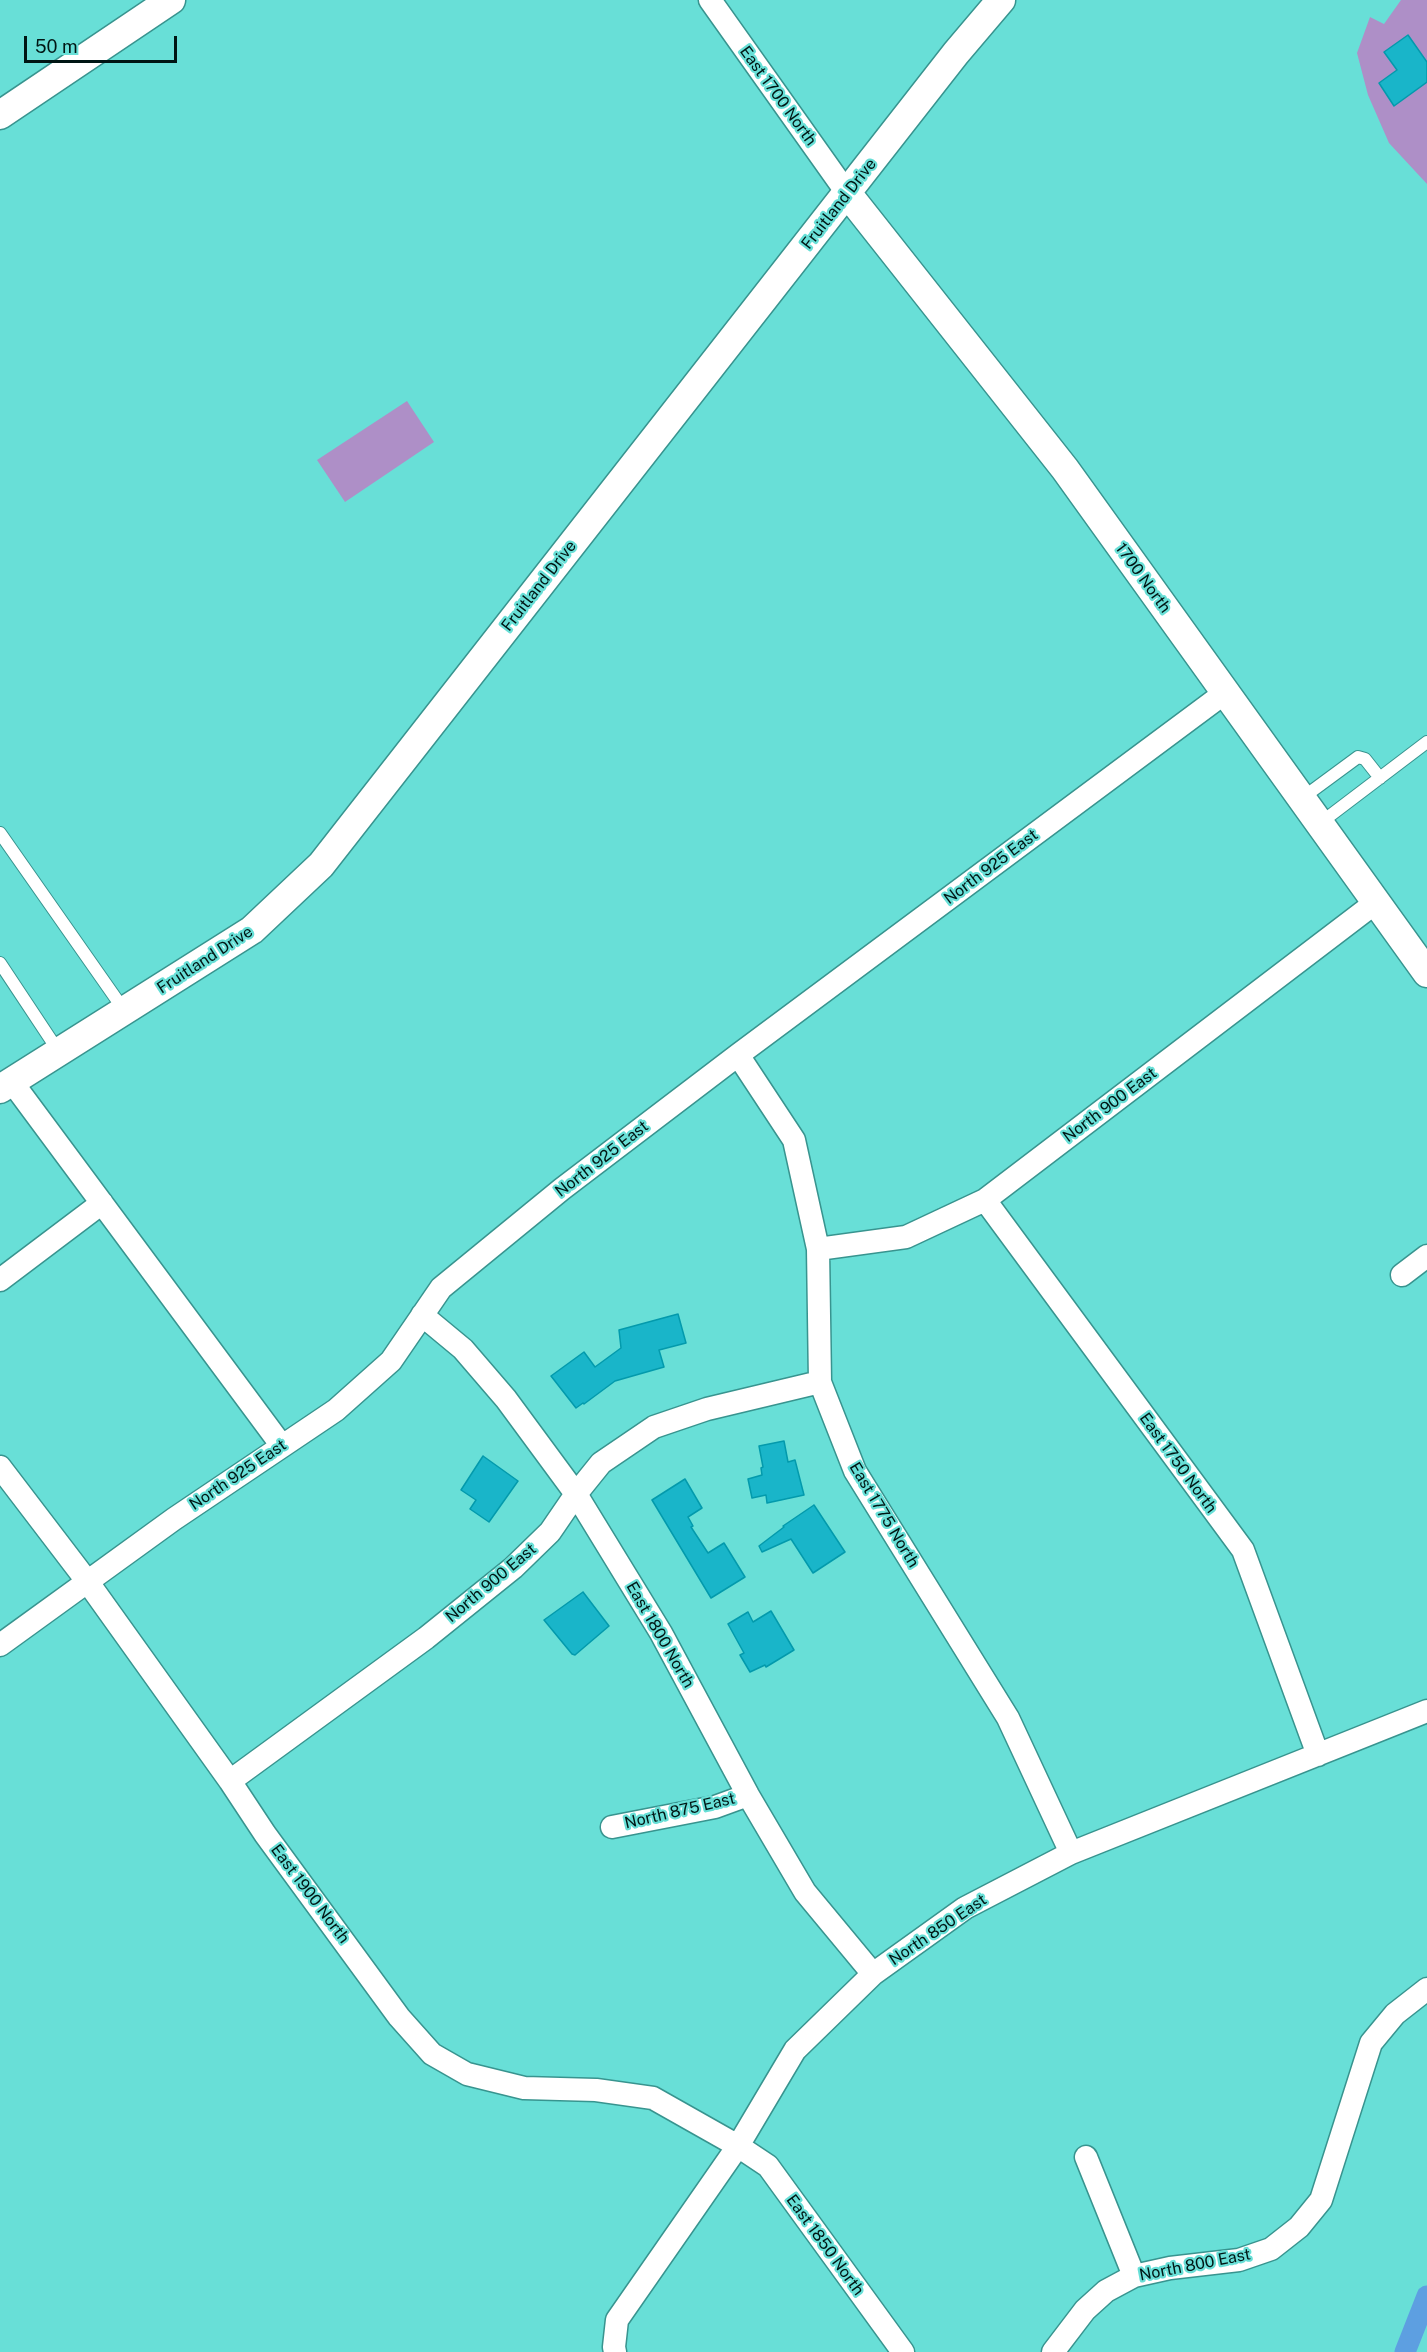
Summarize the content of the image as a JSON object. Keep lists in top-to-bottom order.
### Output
{
  "streets": {
    "street": [
      "East 1700 North",
      "Fruitland Drive",
      "1700 North",
      "North 925 East",
      "North 900 East",
      "East 1750 North",
      "East 1775 North",
      "East 1800 North",
      "North 875 East",
      "East 1900 North",
      "North 850 East",
      "East 1850 North",
      "North 800 East"
    ]
  },
  "crossings": [
    ["East 1700 North", "Fruitland Drive"],
    ["East 1700 North", "1700 North"],
    ["Fruitland Drive", "1700 North"],
    ["1700 North", "North 925 East"],
    ["1700 North", "North 900 East"],
    ["North 925 East", "East 1775 North"],
    ["North 925 East", "East 1800 North"],
    ["North 925 East", "East 1900 North"],
    ["North 900 East", "East 1750 North"],
    ["North 900 East", "East 1775 North"],
    ["North 900 East", "East 1800 North"],
    ["North 900 East", "East 1900 North"],
    ["East 1750 North", "North 850 East"],
    ["East 1775 North", "North 850 East"],
    ["East 1800 North", "North 875 East"],
    ["East 1800 North", "North 850 East"],
    ["East 1900 North", "North 850 East"],
    ["East 1900 North", "East 1850 North"],
    ["North 850 East", "East 1850 North"]
  ],
  "scale_bar": "50 m"
}
